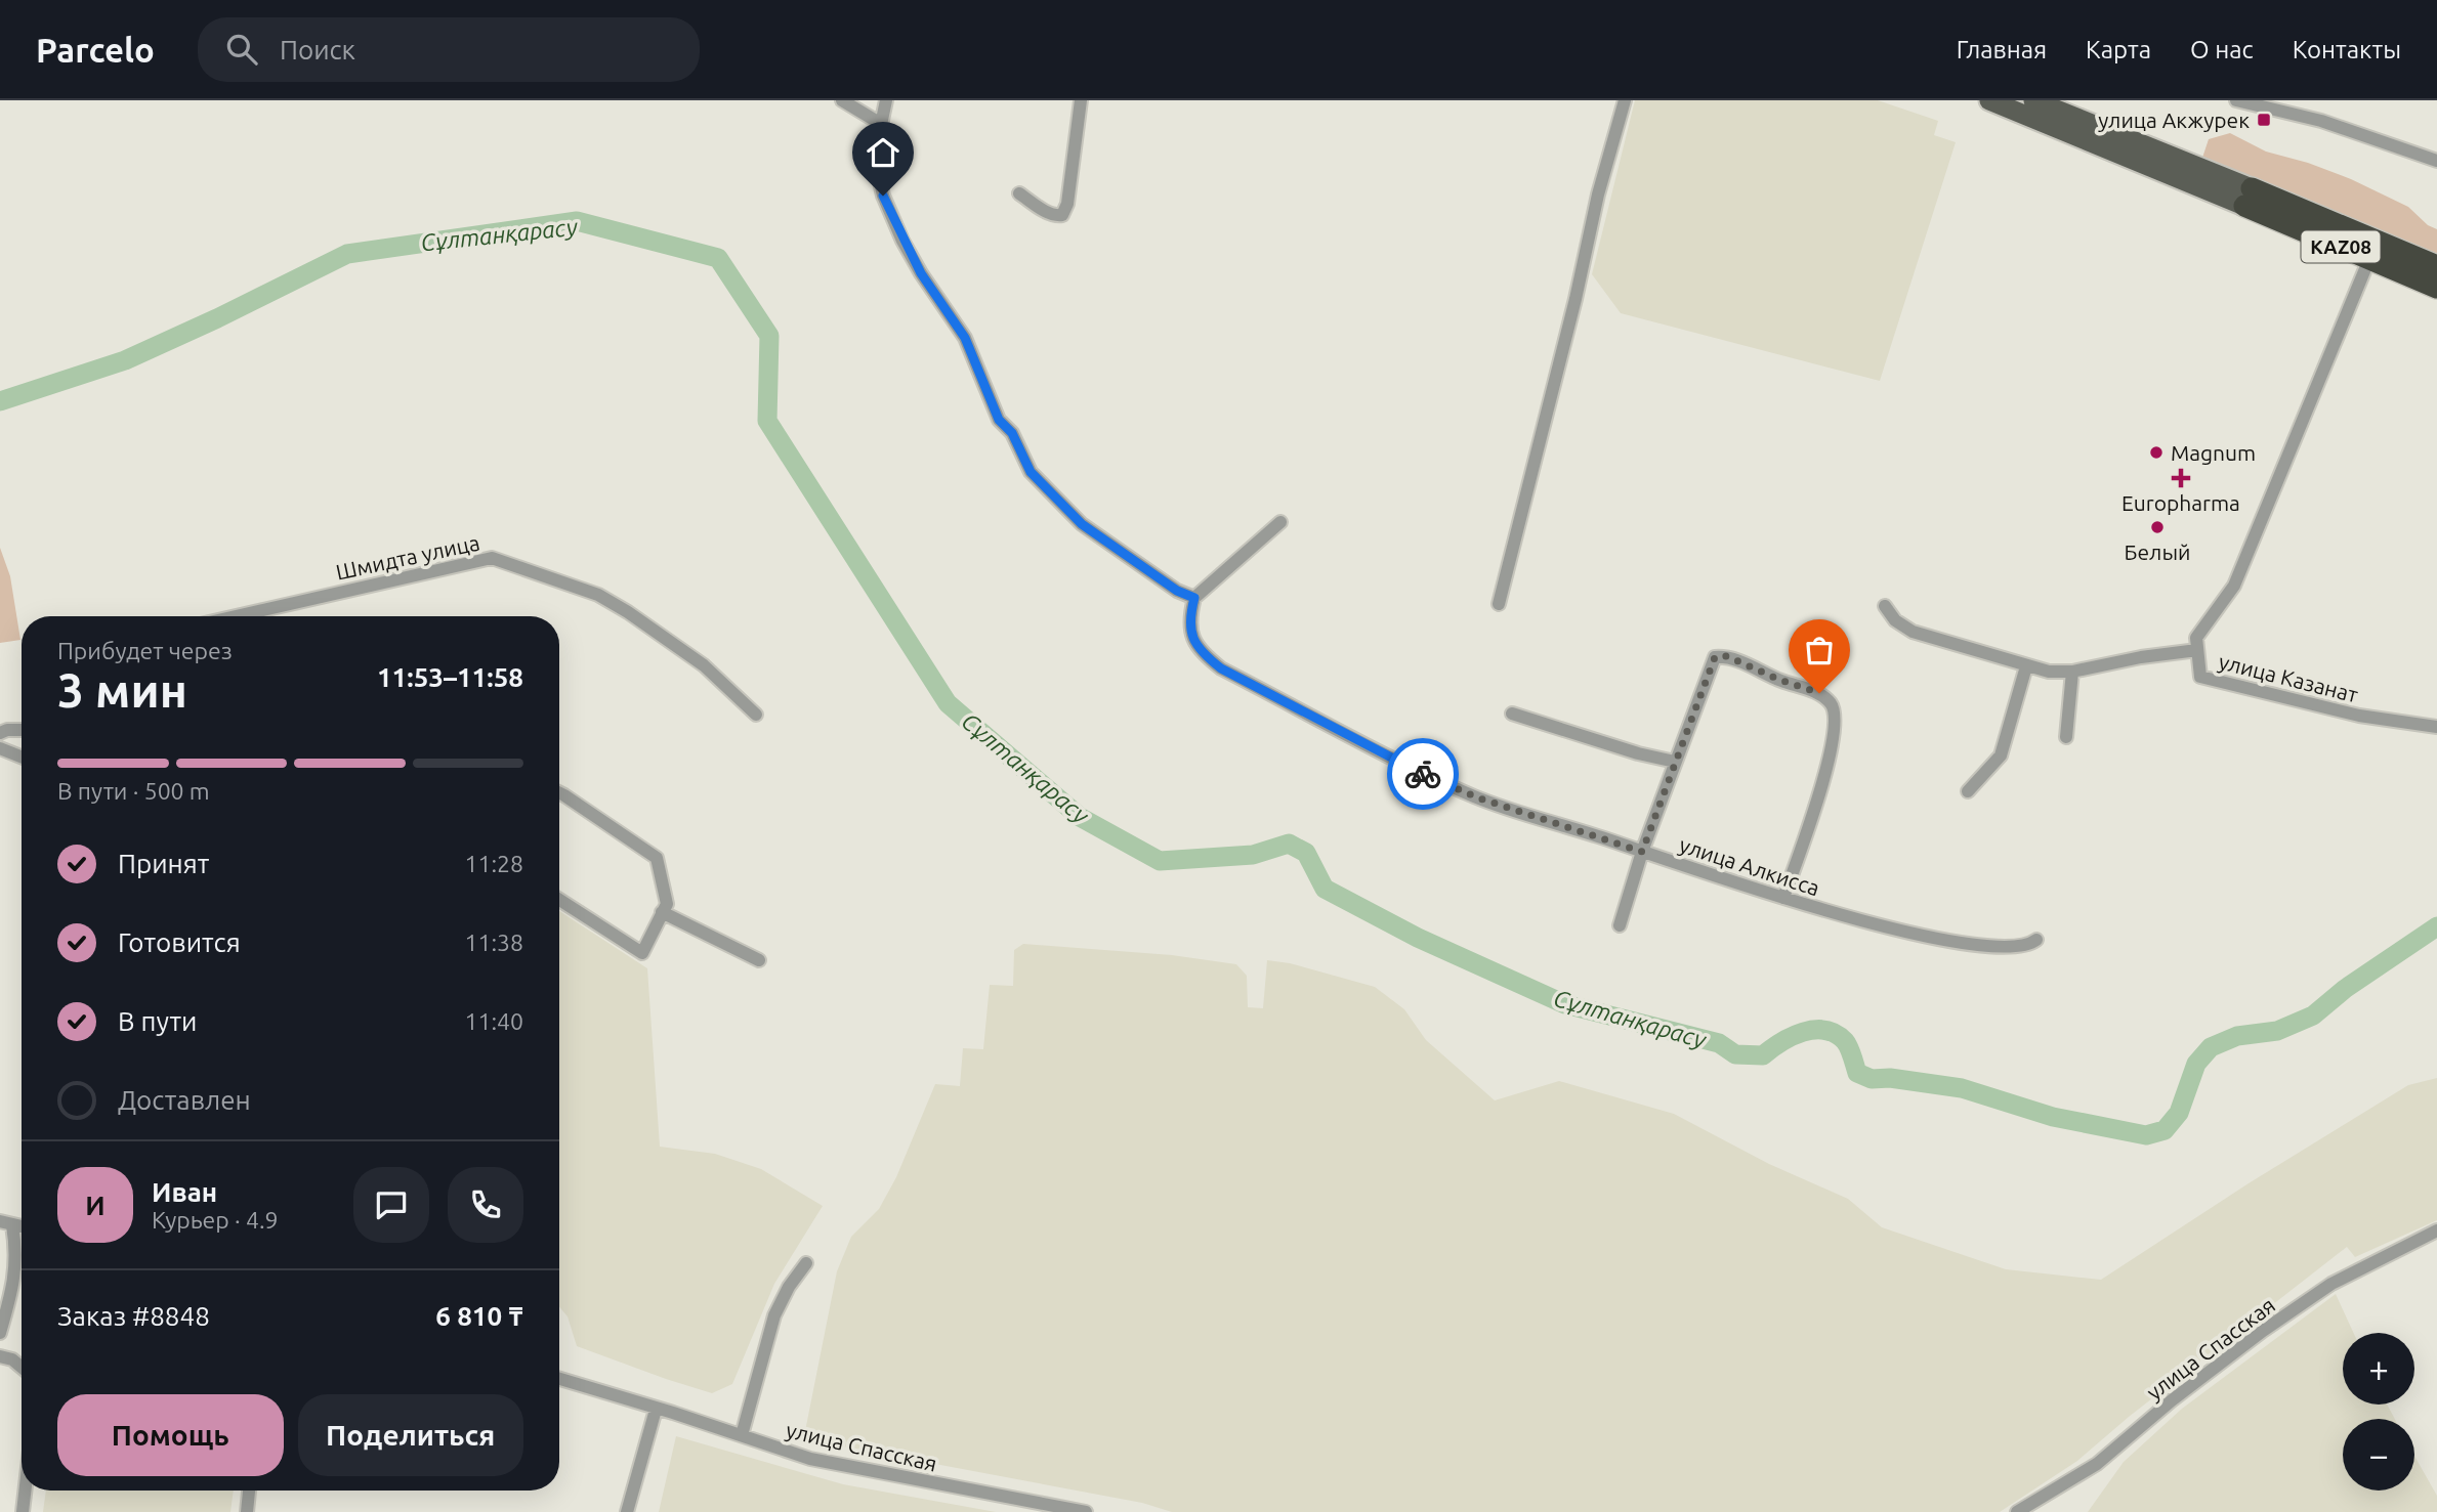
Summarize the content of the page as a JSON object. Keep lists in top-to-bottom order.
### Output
{
  "streets": {
    "highway": ["KAZ08"],
    "street": [
      "Шмидта улица",
      "улица Казанат",
      "улица Алкисса",
      "улица Спасская"
    ]
  },
  "crossings": [
    ["KAZ08", "улица Казанат"]
  ],
  "water": ["Сұлтанқарасу"],
  "places": {
    "transit": ["улица Акжурек"],
    "other": ["Magnum", "Белый"],
    "health": ["Europharma"]
  },
  "page": {
    "header": "Parcelo",
    "search": "Поиск",
    "nav": [
      "Главная",
      "Карта",
      "О нас",
      "Контакты"
    ],
    "heading": ["3 мин", "Прибудет через", "11:53–11:58"],
    "panel": [
      "Иван",
      "Курьер · 4.9",
      "Заказ #8848",
      "6 810 ₸"
    ],
    "bar": "В пути · 500 m",
    "list": [
      ["Принят", "11:28"],
      ["Готовится", "11:38"],
      ["В пути", "11:40"],
      "Доставлен"
    ],
    "round": "И",
    "map_buttons": ["+", "−"],
    "buttons": ["Помощь", "Поделиться"]
  }
}
